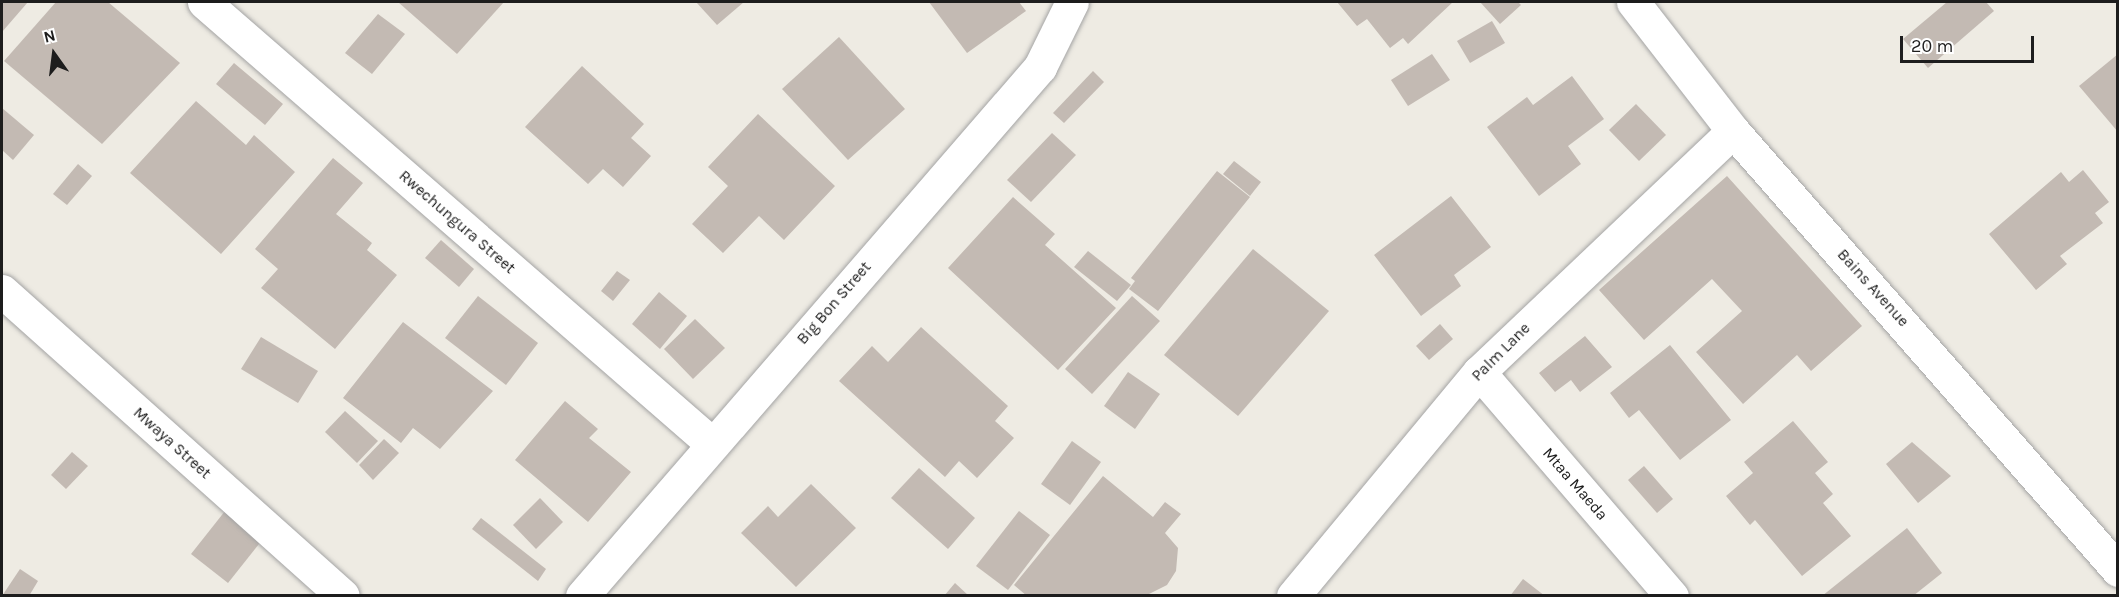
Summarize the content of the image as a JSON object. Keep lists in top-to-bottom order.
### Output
{
  "streets": {
    "street": [
      "Rwechungura Street",
      "Bains Avenue",
      "Big Bon Street",
      "Palm Lane",
      "Mwaya Street",
      "Mtaa Maeda"
    ]
  },
  "crossings": [
    ["Rwechungura Street", "Big Bon Street"],
    ["Bains Avenue", "Palm Lane"],
    ["Palm Lane", "Mtaa Maeda"]
  ],
  "scale_bar": "20 m",
  "north": "top"
}
